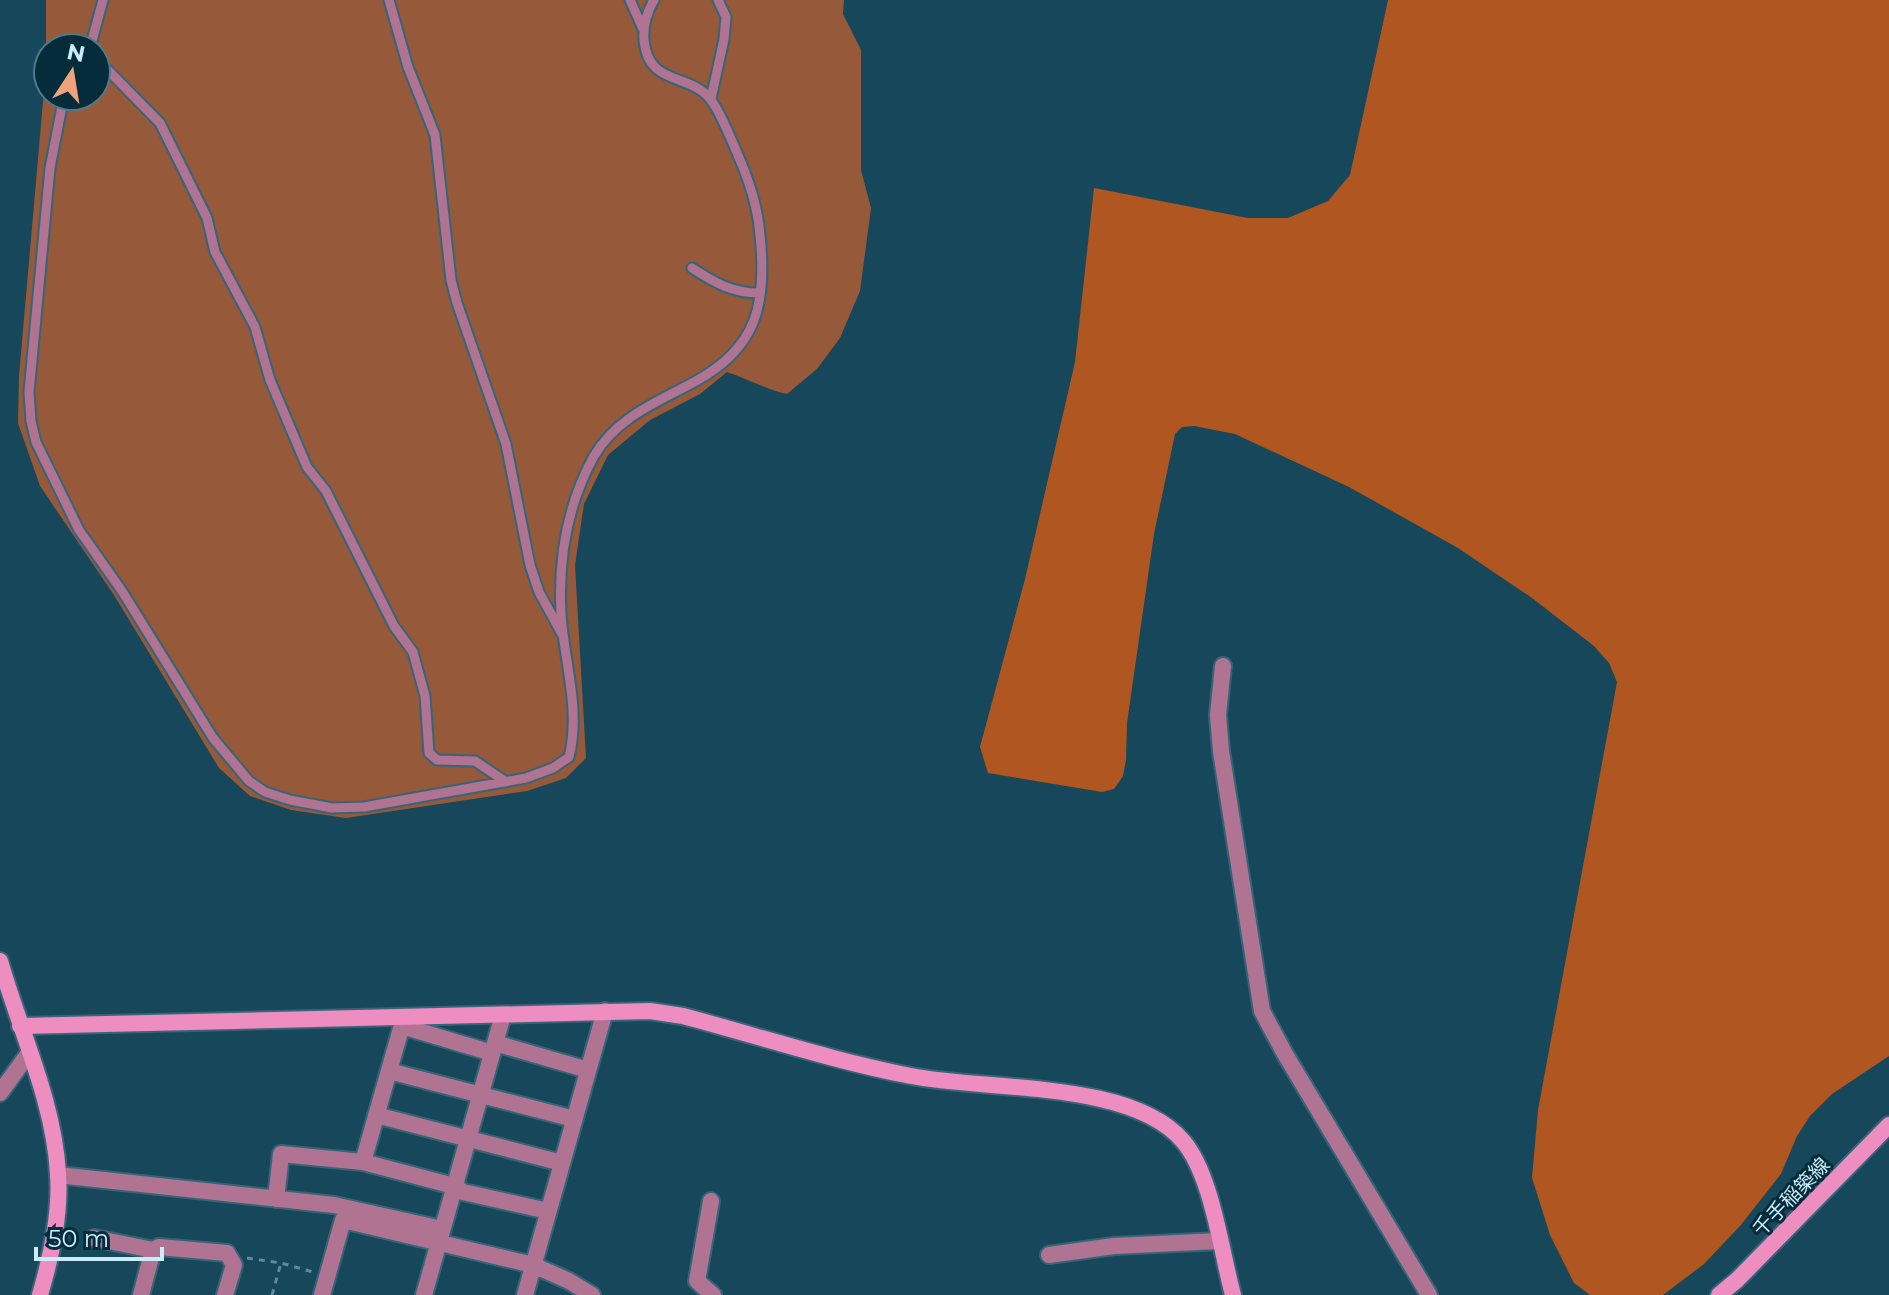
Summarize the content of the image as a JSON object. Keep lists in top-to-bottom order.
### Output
{
  "streets": {
    "street": ["千手稲築線"]
  },
  "scale_bar": "50 m",
  "north": "top"
}
